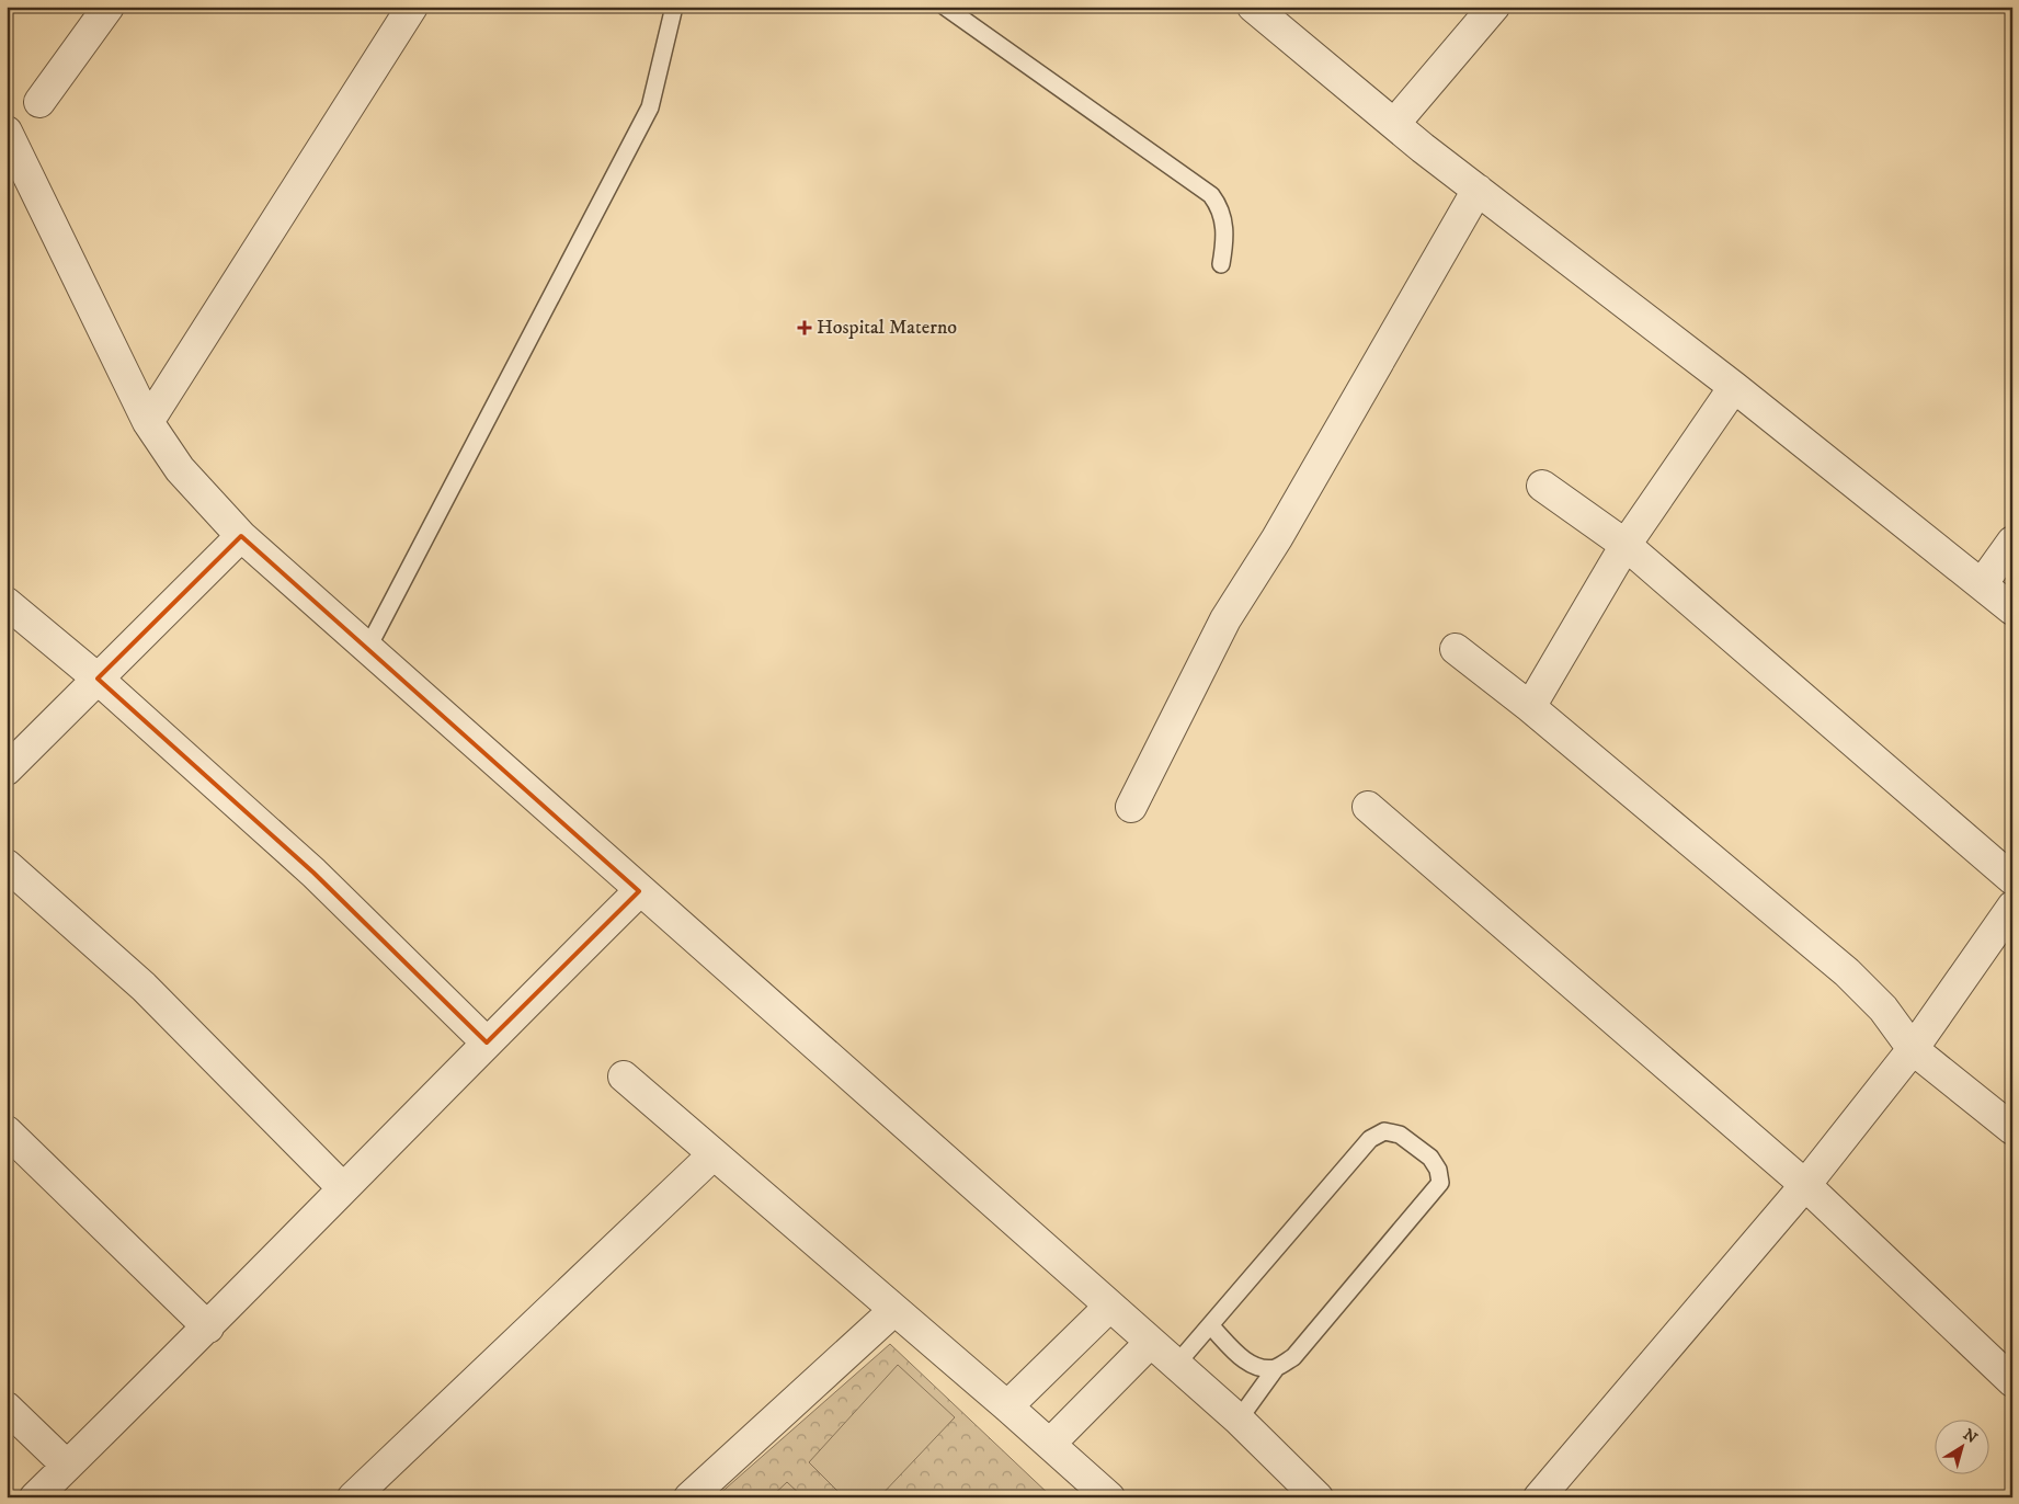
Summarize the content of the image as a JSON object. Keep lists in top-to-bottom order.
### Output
{
  "places": {
    "health": ["Hospital Materno"]
  },
  "north": "top right"
}
